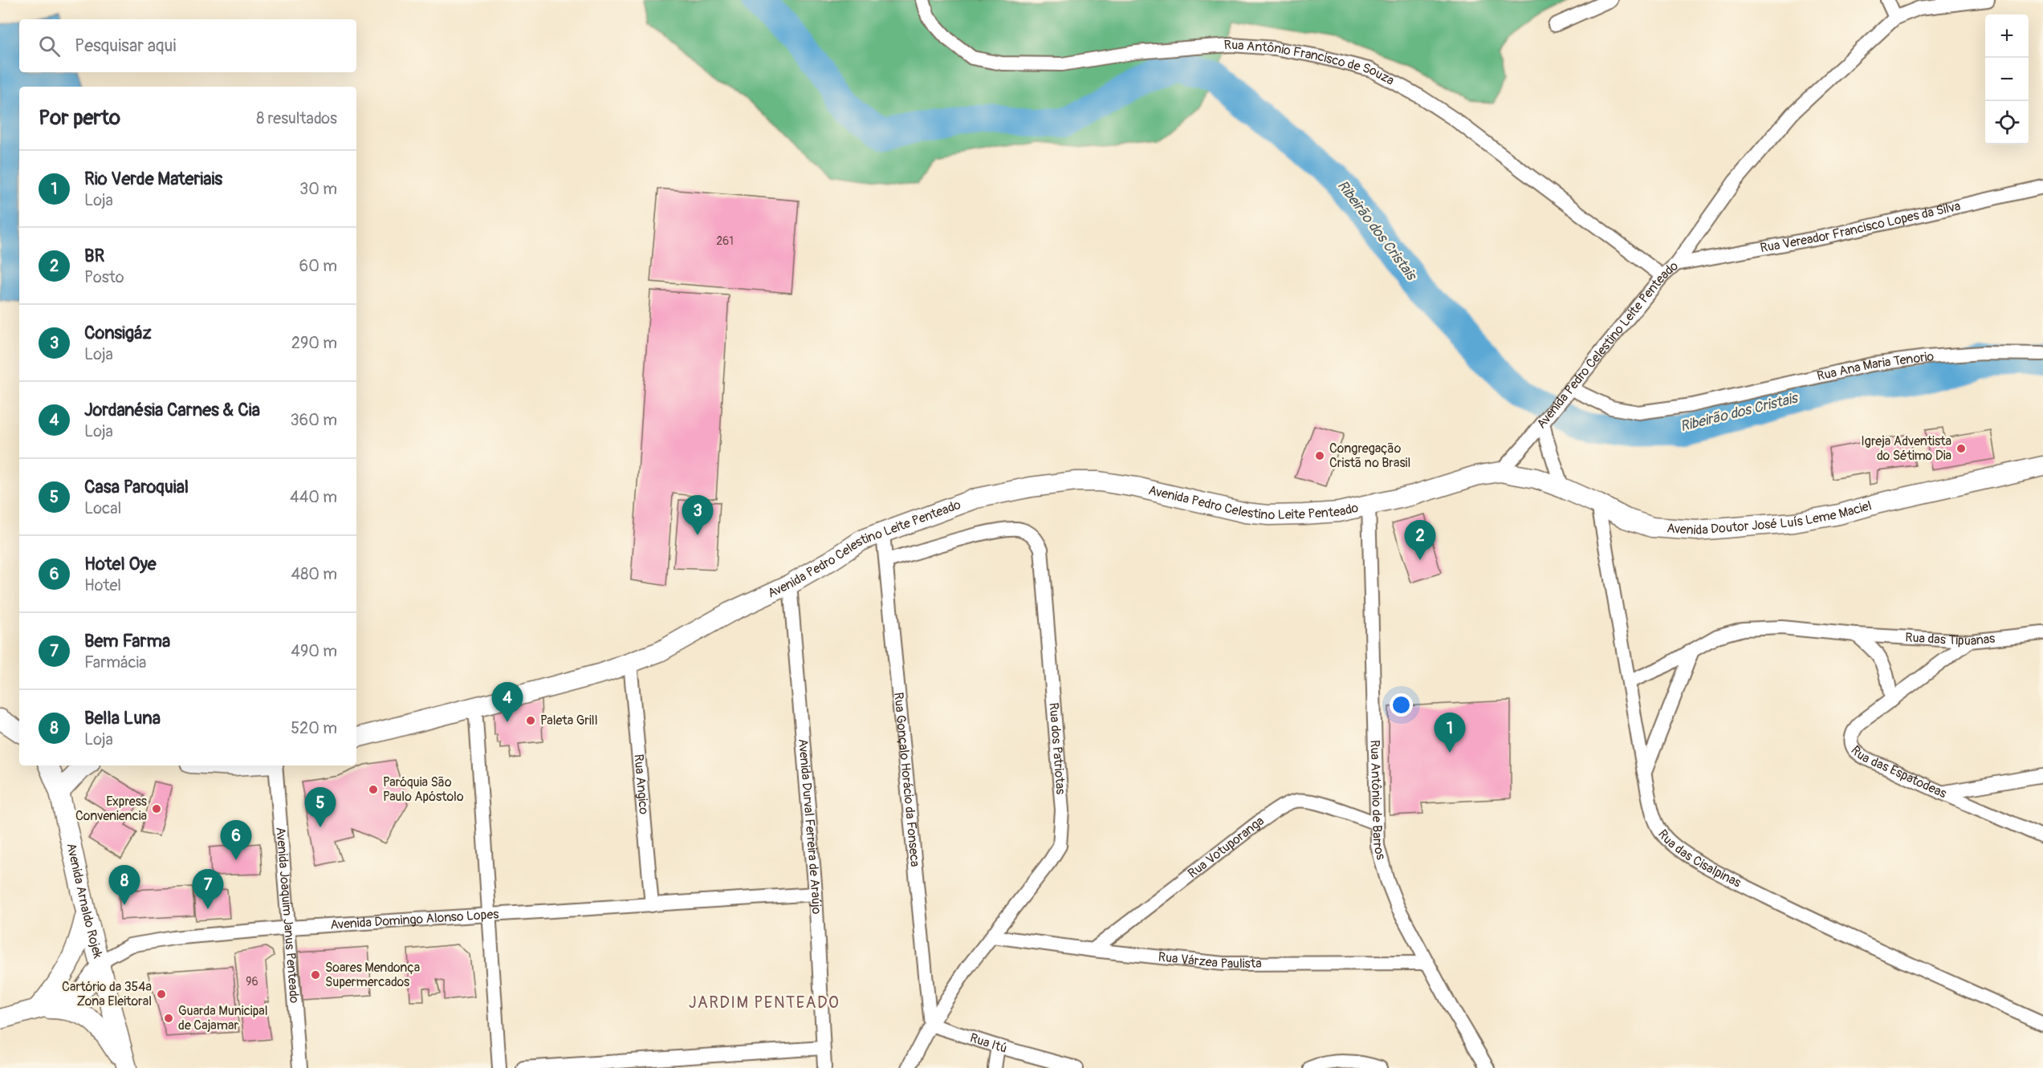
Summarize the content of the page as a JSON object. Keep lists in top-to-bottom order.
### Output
{
  "streets": {
    "street": [
      "Rua Antônio Francisco de Souza",
      "Rua Vereador Francisco Lopes da Silva",
      "Avenida Pedro Celestino Leite Penteado",
      "Rua Ana Maria Tenorio",
      "Avenida Doutor José Luís Leme Maciel",
      "Rua das Tipuanas",
      "Rua dos Patriotas",
      "Rua das Espatodeas",
      "Rua Gonçalo Horácio da Fonseca",
      "Rua Angico",
      "Rua Antônio de Barros",
      "Avenida Durval Ferreira de Araújo",
      "Rua Votuporanga",
      "Rua das Cisalpinas",
      "Avenida Arnaldo Rojek",
      "Avenida Joaquim Janus Penteado",
      "Avenida Domingo Alonso Lopes",
      "Rua Várzea Paulista",
      "Rua Itú"
    ]
  },
  "crossings": [
    ["Rua Antônio Francisco de Souza", "Avenida Pedro Celestino Leite Penteado"],
    ["Rua Vereador Francisco Lopes da Silva", "Avenida Pedro Celestino Leite Penteado"],
    ["Avenida Pedro Celestino Leite Penteado", "Rua Ana Maria Tenorio"],
    ["Avenida Pedro Celestino Leite Penteado", "Avenida Doutor José Luís Leme Maciel"],
    ["Avenida Pedro Celestino Leite Penteado", "Rua Gonçalo Horácio da Fonseca"],
    ["Avenida Pedro Celestino Leite Penteado", "Rua Angico"],
    ["Avenida Pedro Celestino Leite Penteado", "Rua Antônio de Barros"],
    ["Avenida Pedro Celestino Leite Penteado", "Avenida Durval Ferreira de Araújo"],
    ["Avenida Doutor José Luís Leme Maciel", "Rua das Cisalpinas"],
    ["Rua das Tipuanas", "Rua das Espatodeas"],
    ["Rua das Tipuanas", "Rua das Cisalpinas"],
    ["Rua dos Patriotas", "Rua Gonçalo Horácio da Fonseca"],
    ["Rua dos Patriotas", "Rua Várzea Paulista"],
    ["Rua dos Patriotas", "Rua Itú"],
    ["Rua Gonçalo Horácio da Fonseca", "Rua Itú"],
    ["Rua Angico", "Avenida Domingo Alonso Lopes"],
    ["Rua Antônio de Barros", "Rua Votuporanga"],
    ["Rua Antônio de Barros", "Rua Várzea Paulista"],
    ["Avenida Durval Ferreira de Araújo", "Avenida Domingo Alonso Lopes"],
    ["Rua Votuporanga", "Rua Várzea Paulista"],
    ["Avenida Arnaldo Rojek", "Avenida Domingo Alonso Lopes"],
    ["Avenida Joaquim Janus Penteado", "Avenida Domingo Alonso Lopes"]
  ],
  "districts": ["JARDIM PENTEADO"],
  "water": ["Ribeirão dos Cristais"],
  "places": [
    "Igreja Adventista do Sétimo Dia",
    "Congregação Cristã no Brasil",
    "Paleta Grill",
    "Paróquia São Paulo Apóstolo",
    "Express Conveniencia",
    "Soares Mendonça Supermercados",
    "Cartório da 354ª Zona Eleitoral",
    "Guarda Municipal de Cajamar"
  ],
  "house_numbers": ["261", "96"],
  "page": {
    "map_buttons": ["+", "−"],
    "search": "Pesquisar aqui",
    "heading": ["Por perto", "8 resultados"],
    "list": [
      {
        "mark": "1",
        "name": "Rio Verde Materiais",
        "note": "Loja",
        "value": "30 m"
      },
      {
        "mark": "2",
        "name": "BR",
        "note": "Posto",
        "value": "60 m"
      },
      {
        "mark": "3",
        "name": "Consigáz",
        "note": "Loja",
        "value": "290 m"
      },
      {
        "mark": "4",
        "name": "Jordanésia Carnes & Cia",
        "note": "Loja",
        "value": "360 m"
      },
      {
        "mark": "5",
        "name": "Casa Paroquial",
        "note": "Local",
        "value": "440 m"
      },
      {
        "mark": "6",
        "name": "Hotel Oye",
        "note": "Hotel",
        "value": "480 m"
      },
      {
        "mark": "7",
        "name": "Bem Farma",
        "note": "Farmácia",
        "value": "490 m"
      },
      {
        "mark": "8",
        "name": "Bella Luna",
        "note": "Loja",
        "value": "520 m"
      }
    ],
    "pins": [
      "3",
      "2",
      "4",
      "1",
      "5",
      "6",
      "8",
      "7"
    ]
  }
}
